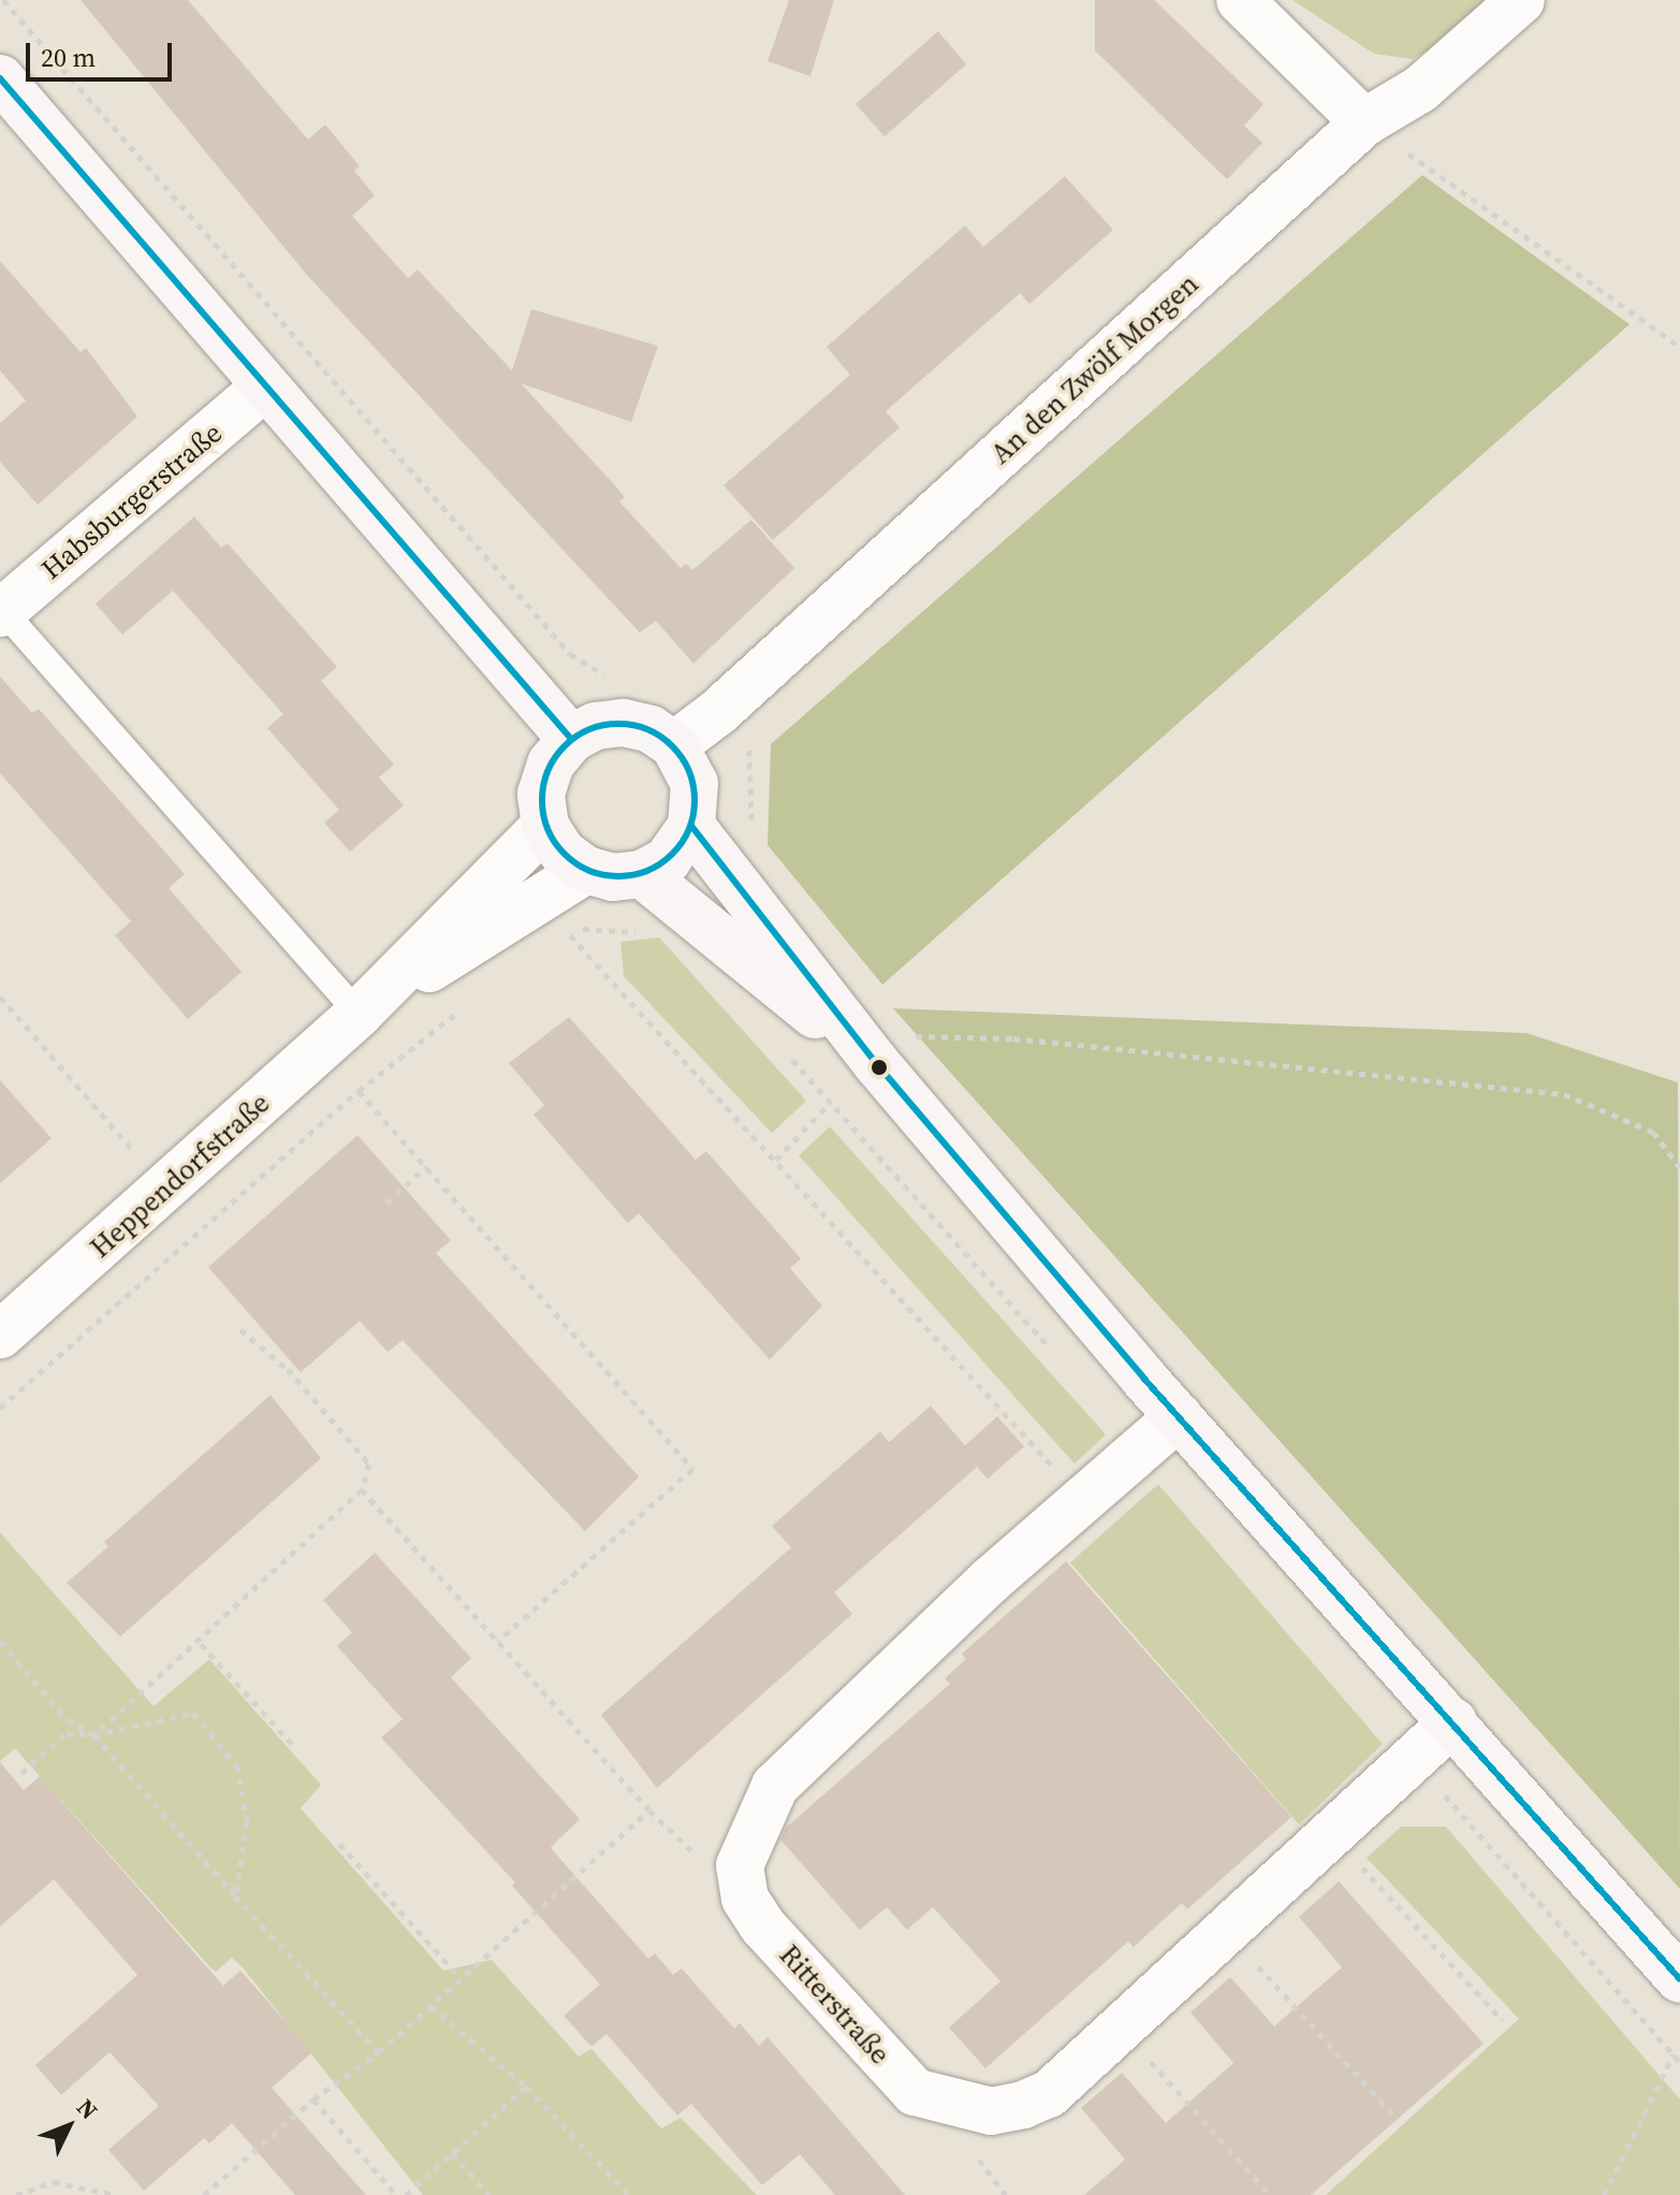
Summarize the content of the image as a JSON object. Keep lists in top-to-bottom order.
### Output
{
  "streets": {
    "street": [
      "An den Zwölf Morgen",
      "Habsburgerstraße",
      "Heppendorfstraße",
      "Ritterstraße"
    ]
  },
  "crossings": [
    ["An den Zwölf Morgen", "Heppendorfstraße"]
  ],
  "scale_bar": "20 m",
  "north": "top right"
}
